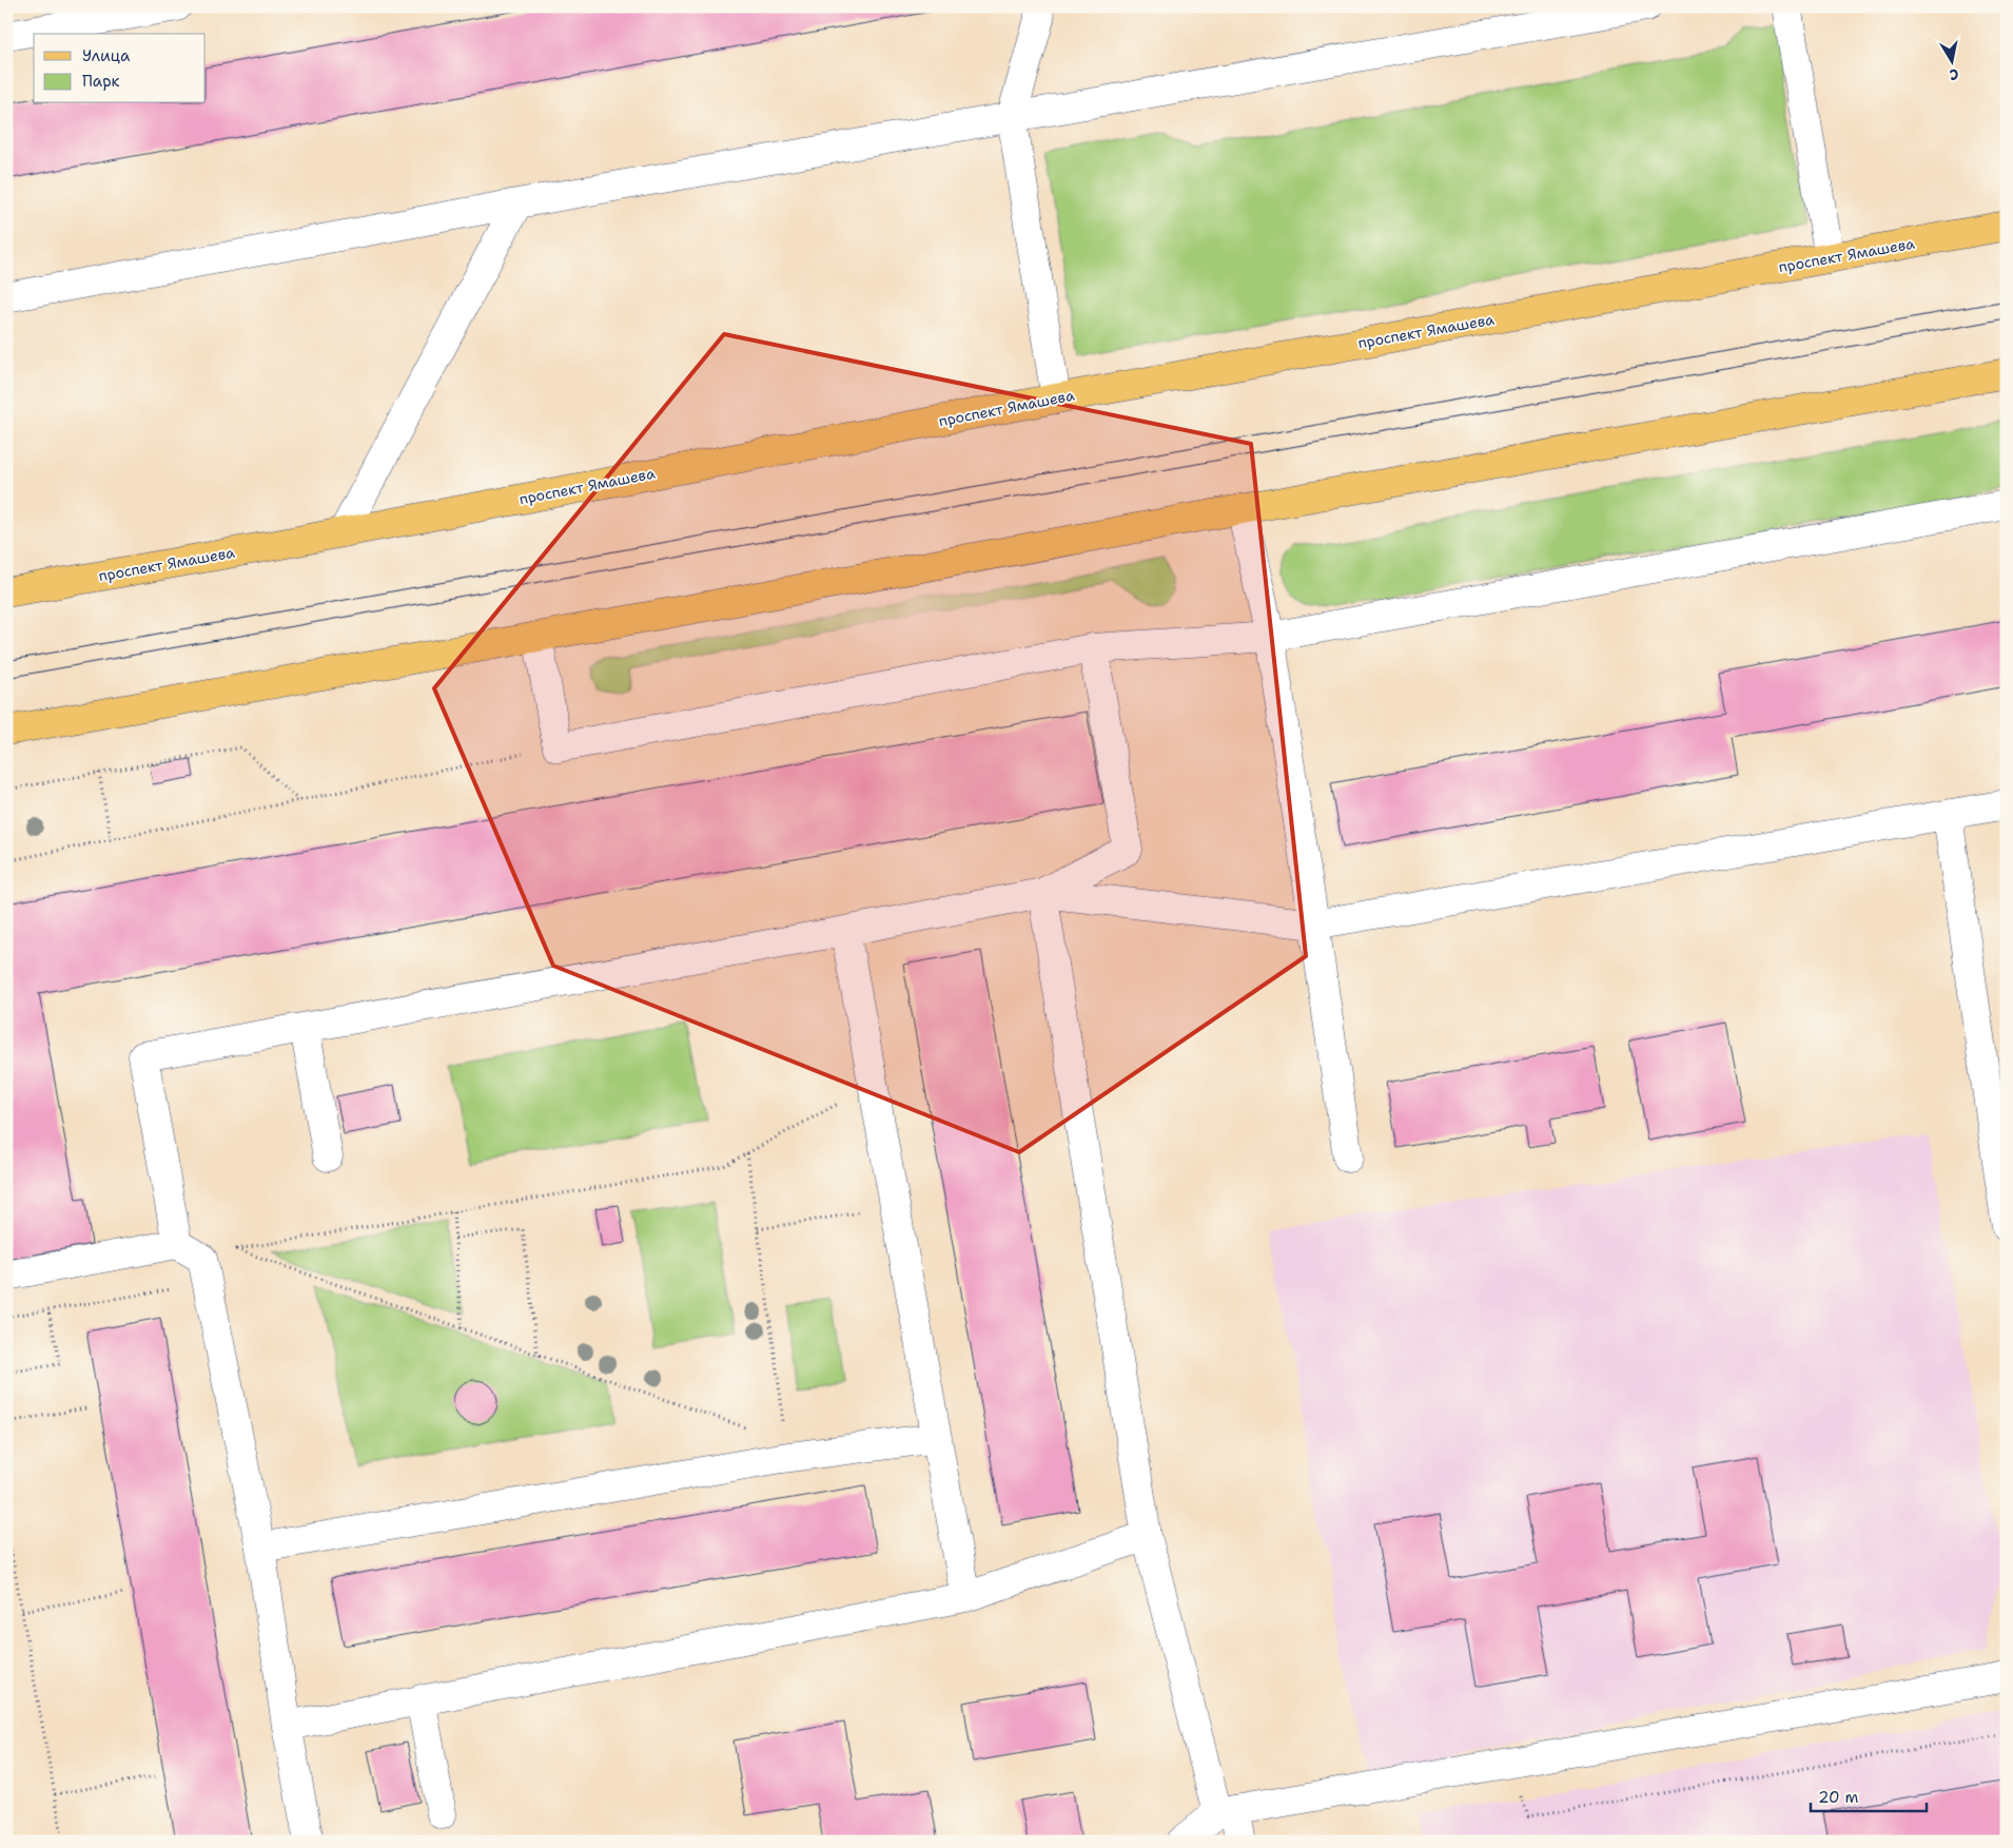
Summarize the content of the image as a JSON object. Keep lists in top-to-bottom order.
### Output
{
  "streets": {
    "main road": ["проспект Ямашева"]
  },
  "legend": ["Улица", "Парк"],
  "scale_bar": "20 m",
  "north": "bottom"
}
